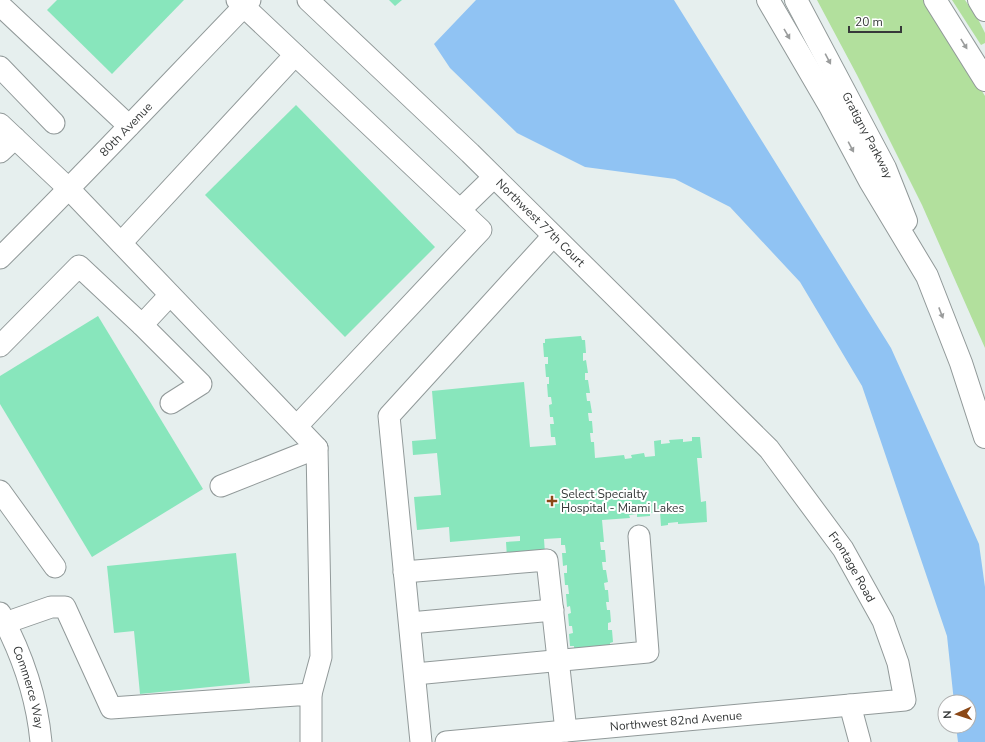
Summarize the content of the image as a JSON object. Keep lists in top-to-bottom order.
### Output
{
  "streets": {
    "highway": ["Gratigny Parkway"],
    "street": [
      "80th Avenue",
      "Northwest 77th Court",
      "Frontage Road",
      "Commerce Way",
      "Northwest 82nd Avenue"
    ]
  },
  "crossings": [
    ["Northwest 77th Court", "Frontage Road"],
    ["Frontage Road", "Northwest 82nd Avenue"]
  ],
  "places": {
    "health": ["Select Specialty Hospital - Miami Lakes"]
  },
  "scale_bar": "20 m",
  "north": "left"
}
